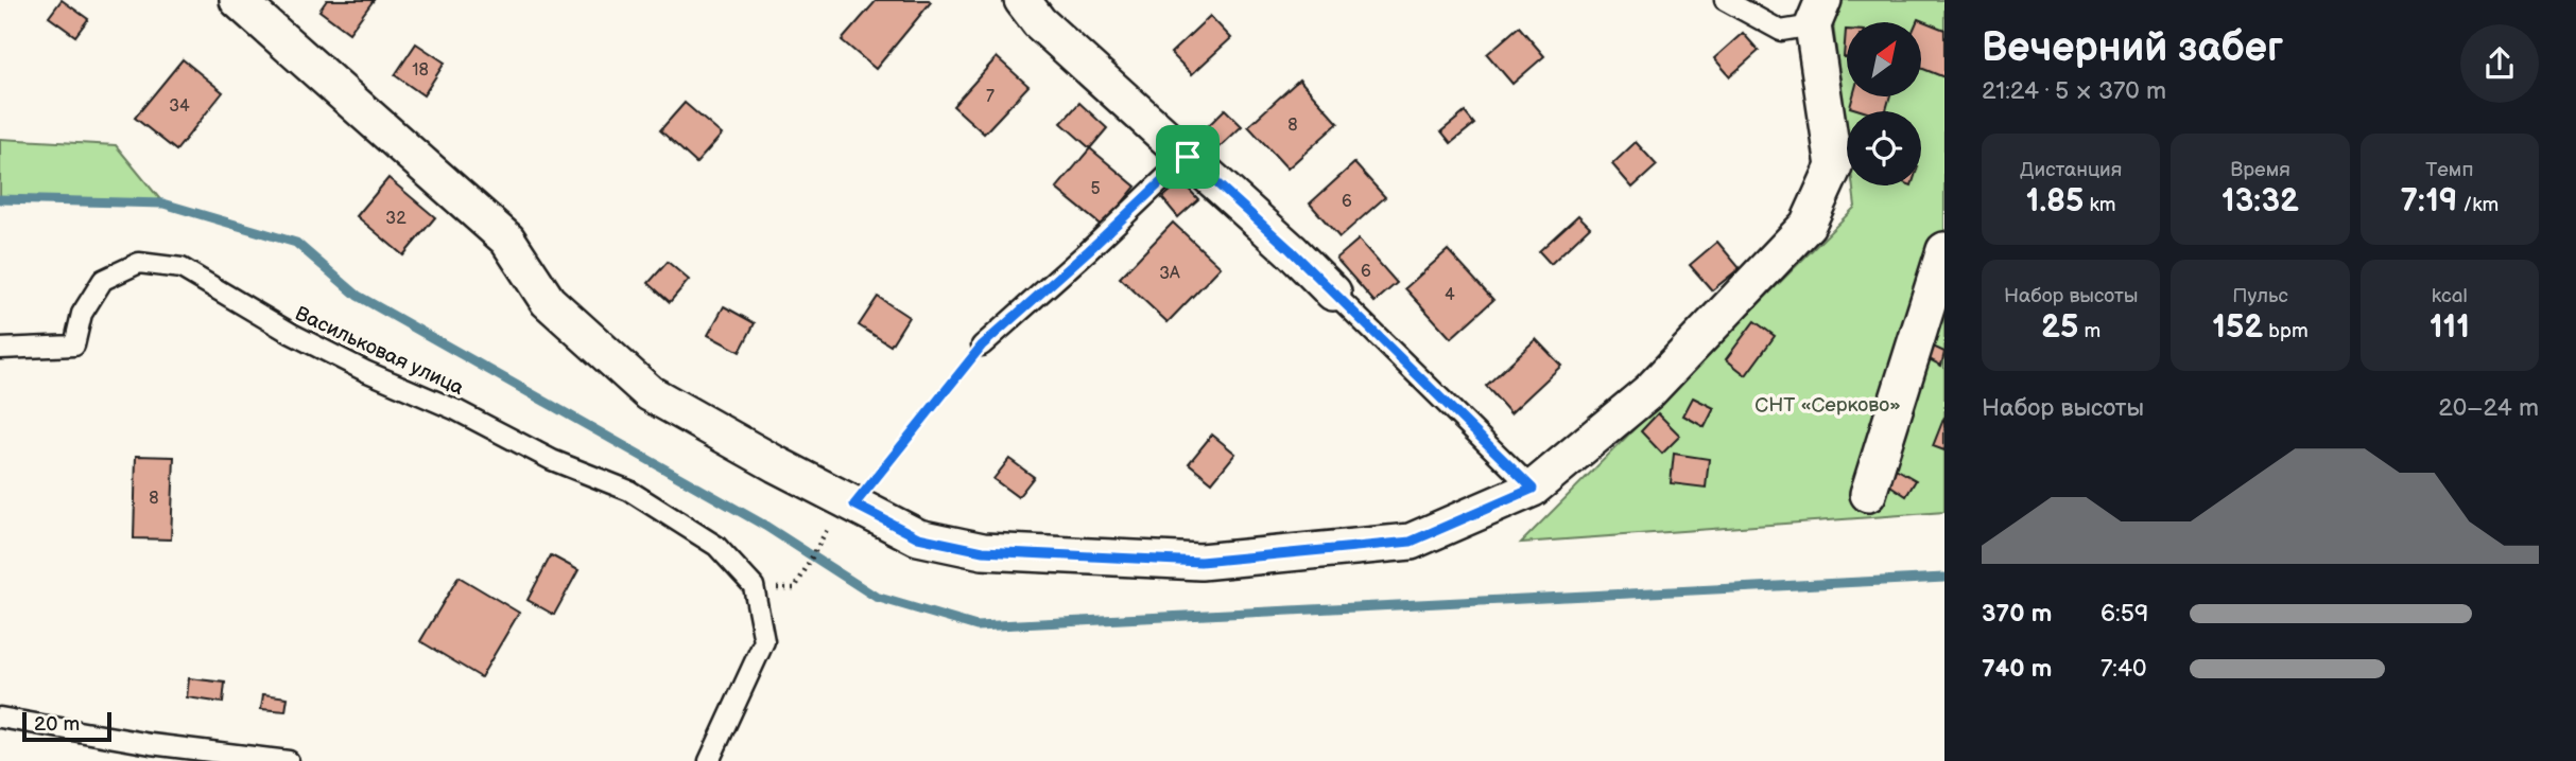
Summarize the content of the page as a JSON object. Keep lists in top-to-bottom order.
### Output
{
  "streets": {
    "lane": ["Васильковая улица"]
  },
  "parks": ["СНТ «Серково»"],
  "house_numbers": [
    "18",
    "7",
    "34",
    "8",
    "5",
    "6",
    "32",
    "6",
    "3А",
    "4",
    "8"
  ],
  "scale_bar": "20 m",
  "north": "top right",
  "page": {
    "heading": ["Вечерний забег", "21:24 · 5 × 370 m"],
    "stats": [
      ["Дистанция", "1.85 km"],
      ["Время", "13:32"],
      ["Темп", "7:19 /km"],
      ["Набор высоты", "25 m"],
      ["Пульс", "152 bpm"],
      ["kcal", "111"]
    ],
    "chart": ["Набор высоты", "20–24 m"],
    "list": [
      {
        "name": "370 m",
        "note": "6:59"
      },
      {
        "name": "740 m",
        "note": "7:40"
      }
    ],
    "scale": "20 m"
  }
}
